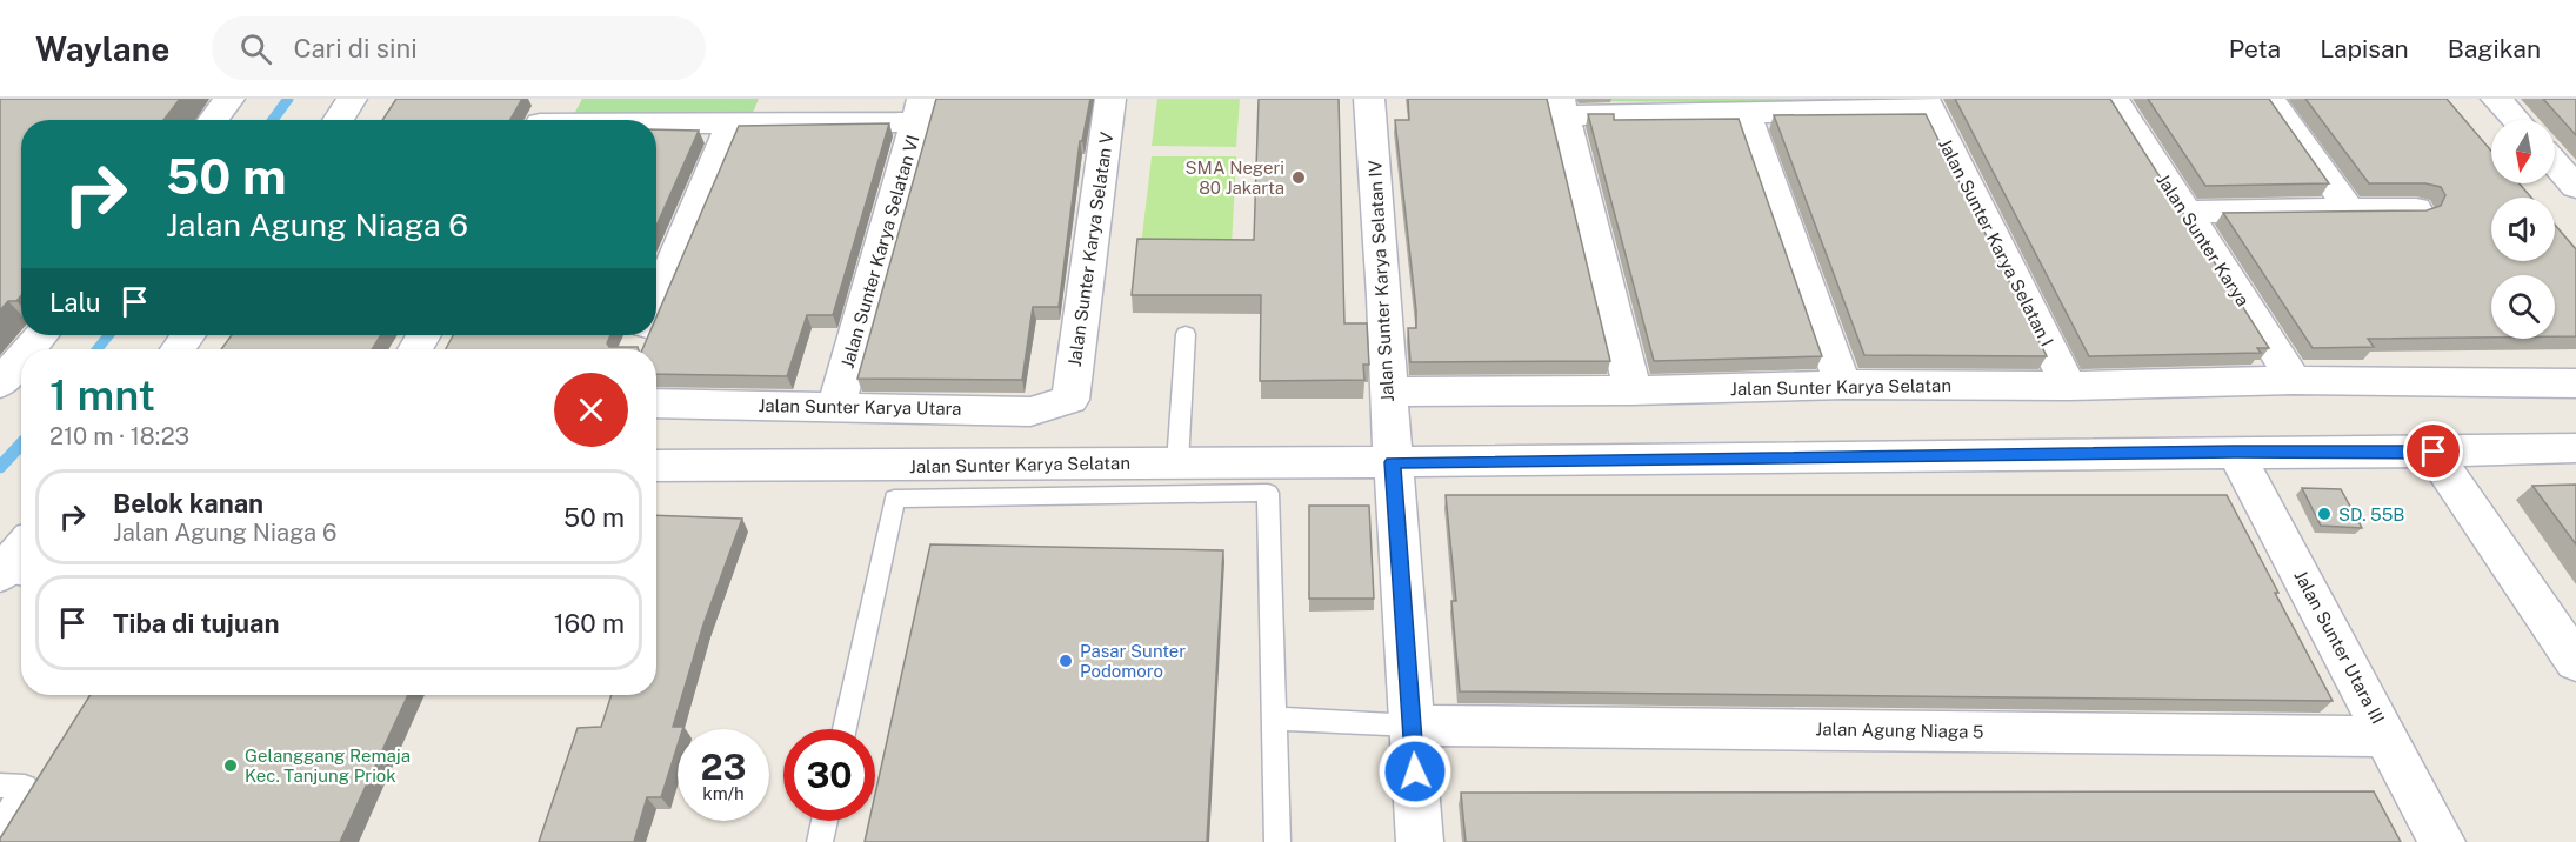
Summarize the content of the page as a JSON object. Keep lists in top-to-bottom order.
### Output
{
  "streets": {
    "street": [
      "Jalan Sunter Karya",
      "Jalan Sunter Karya Selatan I",
      "Jalan Sunter Karya Selatan V",
      "Jalan Sunter Karya Selatan VI",
      "Jalan Sunter Karya Selatan IV",
      "Jalan Sunter Karya Selatan",
      "Jalan Sunter Karya Utara",
      "Jalan Sunter Utara III",
      "Jalan Agung Niaga 5"
    ]
  },
  "crossings": [
    ["Jalan Sunter Karya", "Jalan Sunter Karya Selatan"],
    ["Jalan Sunter Karya Selatan I", "Jalan Sunter Karya Selatan"],
    ["Jalan Sunter Karya Selatan V", "Jalan Sunter Karya Utara"],
    ["Jalan Sunter Karya Selatan VI", "Jalan Sunter Karya Utara"],
    ["Jalan Sunter Karya Selatan IV", "Jalan Sunter Karya Selatan"],
    ["Jalan Sunter Karya Selatan IV", "Jalan Agung Niaga 5"],
    ["Jalan Sunter Karya Selatan", "Jalan Sunter Utara III"],
    ["Jalan Sunter Utara III", "Jalan Agung Niaga 5"]
  ],
  "places": [
    "SMA Negeri 80 Jakarta",
    "SD. 55B",
    "Pasar Sunter Podomoro",
    "Gelanggang Remaja Kec. Tanjung Priok"
  ],
  "north": "bottom",
  "page": {
    "header": "Waylane",
    "search": "Cari di sini",
    "nav": ["Peta", "Lapisan", "Bagikan"],
    "turn": ["50 m", "Jalan Agung Niaga 6"],
    "then": "Lalu",
    "heading": ["1 mnt", "210 m · 18:23"],
    "list": [
      {
        "name": "Belok kanan",
        "note": "Jalan Agung Niaga 6",
        "value": "50 m"
      },
      {
        "name": "Tiba di tujuan",
        "value": "160 m"
      }
    ],
    "speed": "23 km/h",
    "limit": "30"
  }
}
